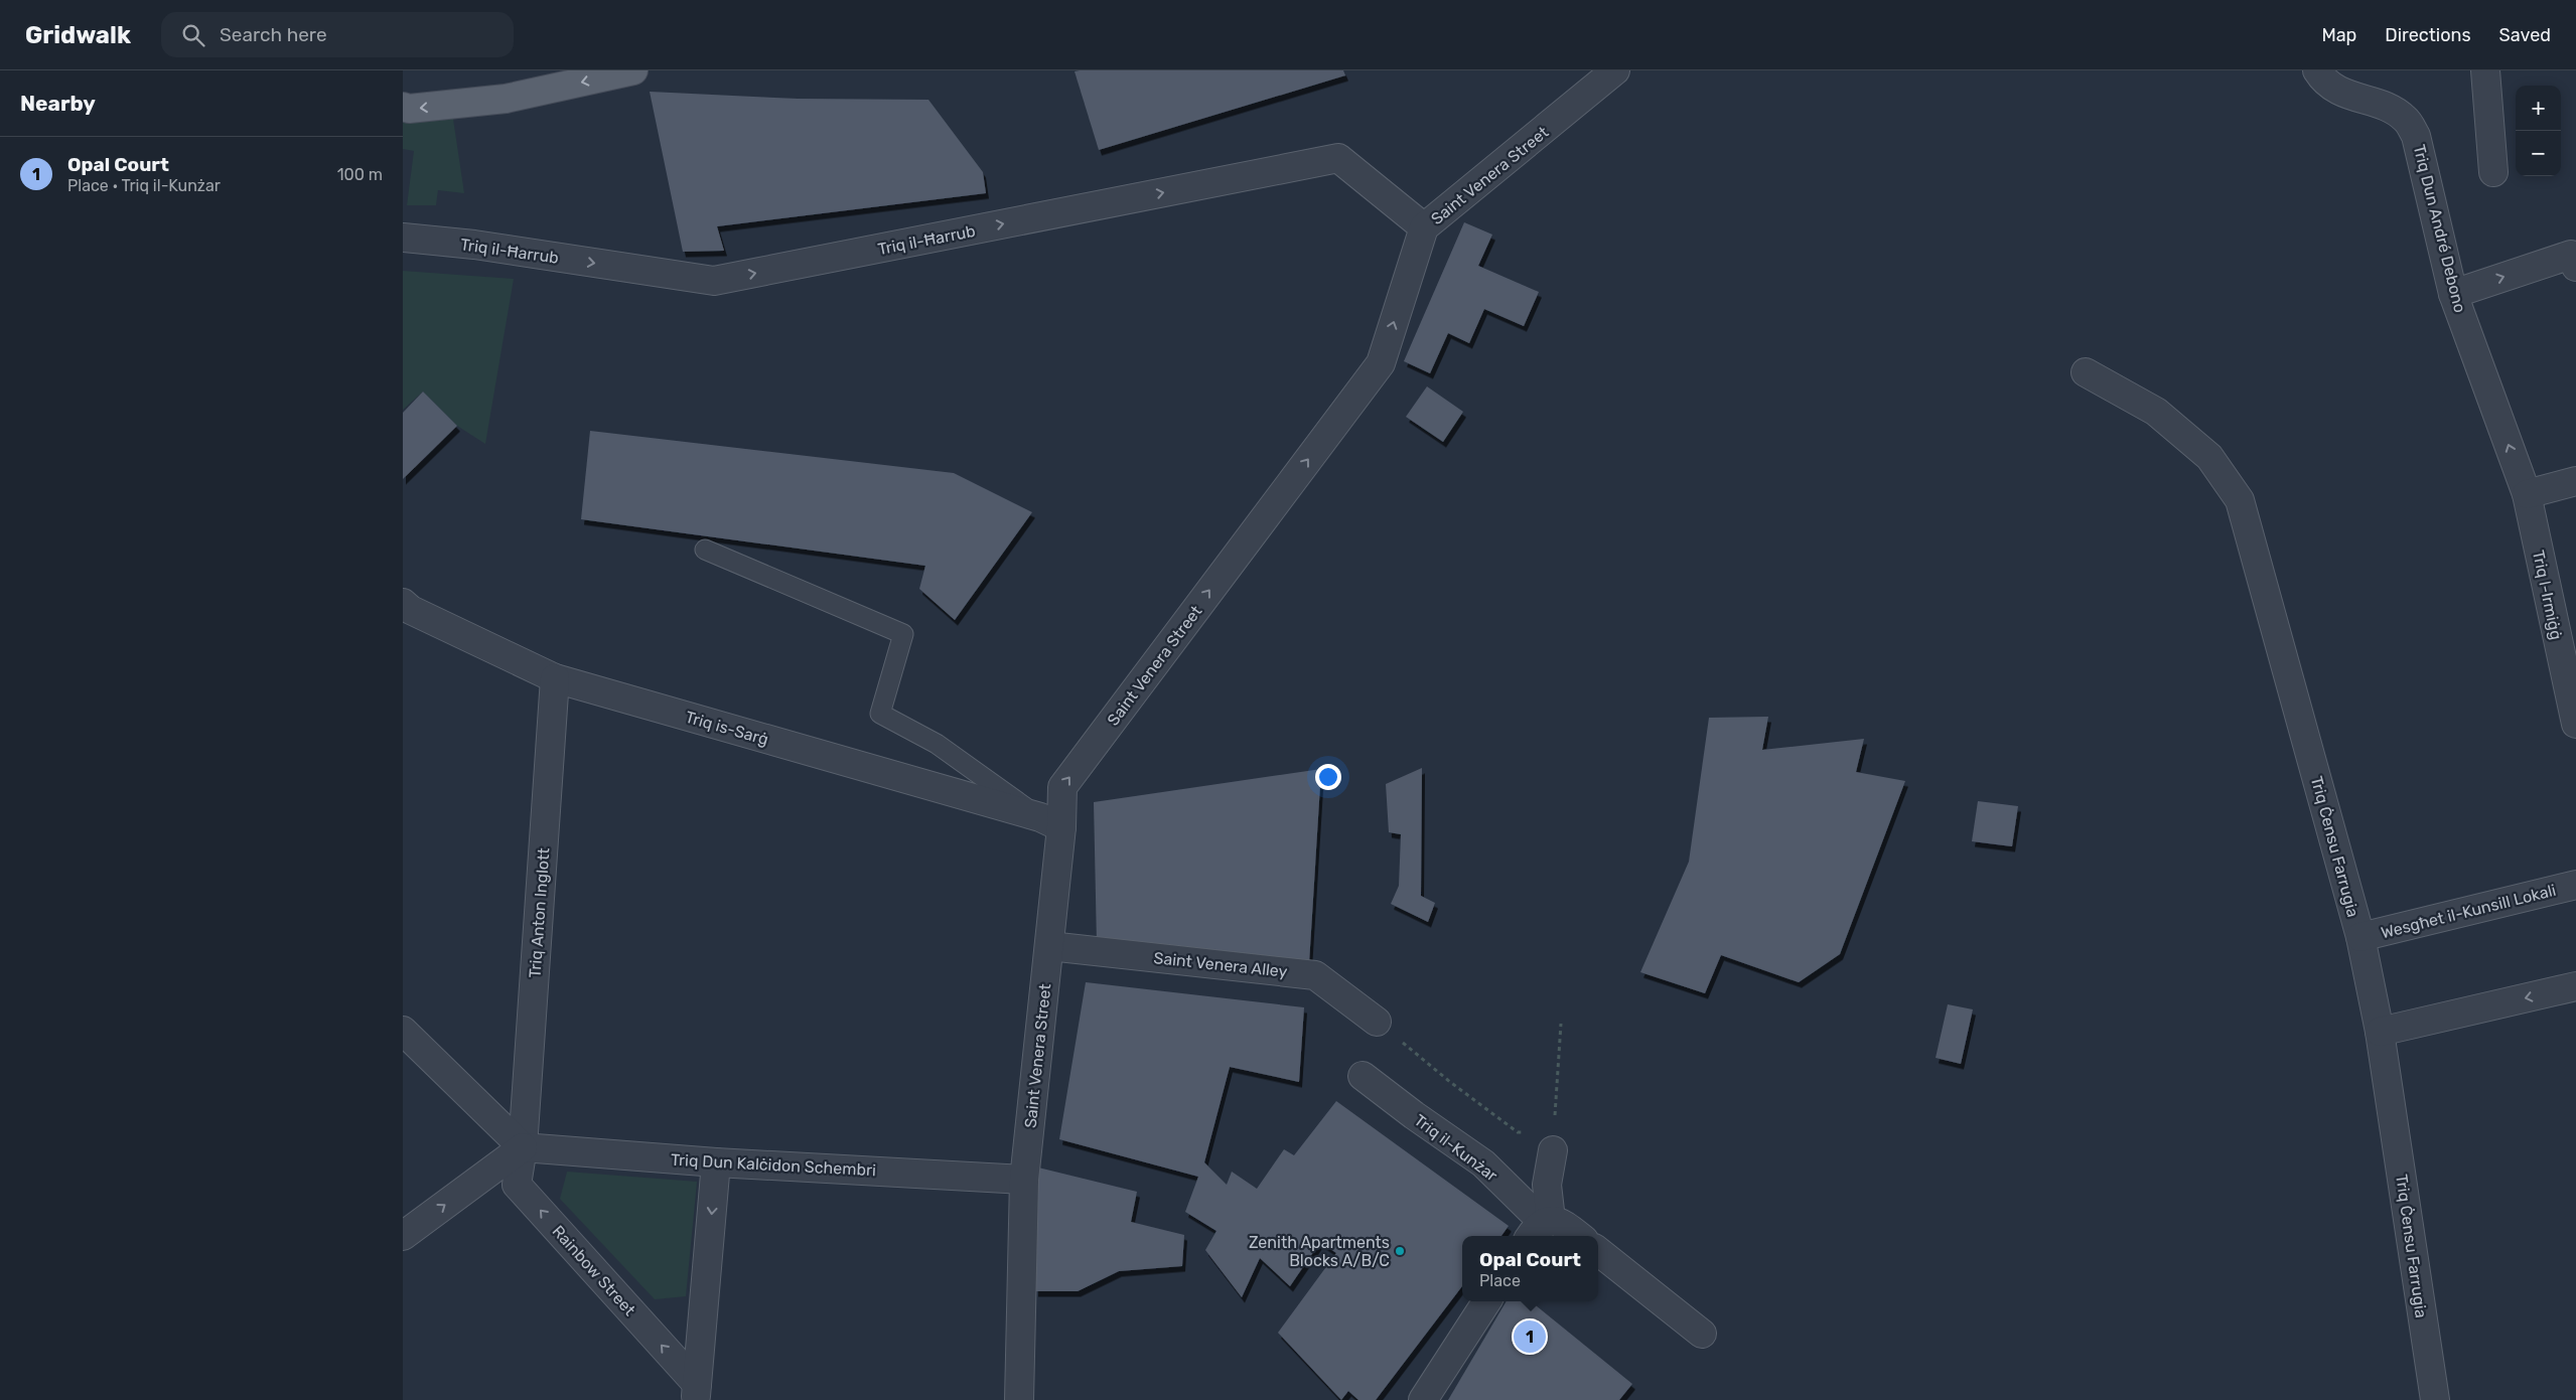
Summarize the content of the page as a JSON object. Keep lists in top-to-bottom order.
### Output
{
  "streets": {
    "street": [
      "Saint Venera Street",
      "Triq Dun André Debono",
      "Triq il-Ħarrub",
      "Triq l-Irmiġġ",
      "Triq is-Sarġ",
      "Triq Ċensu Farrugia",
      "Wesgħet il-Kunsill Lokali",
      "Triq Anton Inglott",
      "Saint Venera Alley",
      "Triq il-Kunżar",
      "Triq Dun Kalċidon Schembri",
      "Rainbow Street"
    ]
  },
  "crossings": [
    ["Saint Venera Street", "Triq il-Ħarrub"],
    ["Saint Venera Street", "Triq is-Sarġ"],
    ["Saint Venera Street", "Saint Venera Alley"],
    ["Saint Venera Street", "Triq Dun Kalċidon Schembri"],
    ["Triq Dun André Debono", "Triq l-Irmiġġ"],
    ["Triq is-Sarġ", "Triq Anton Inglott"],
    ["Triq Ċensu Farrugia", "Wesgħet il-Kunsill Lokali"],
    ["Triq Anton Inglott", "Triq Dun Kalċidon Schembri"],
    ["Triq Anton Inglott", "Rainbow Street"],
    ["Triq Dun Kalċidon Schembri", "Rainbow Street"]
  ],
  "one_way": ["Saint Venera Street", "Triq Dun André Debono", "Triq il-Ħarrub"],
  "places": ["Zenith Apartments Blocks A/B/C"],
  "page": {
    "header": "Gridwalk",
    "search": "Search here",
    "nav": ["Map", "Directions", "Saved"],
    "heading": "Nearby",
    "map_buttons": ["+", "−"],
    "list": [
      {
        "mark": "1",
        "name": "Opal Court",
        "note": "Place · Triq il-Kunżar",
        "value": "100 m"
      }
    ],
    "popup": ["Opal Court", "Place"],
    "pins": "1"
  }
}
